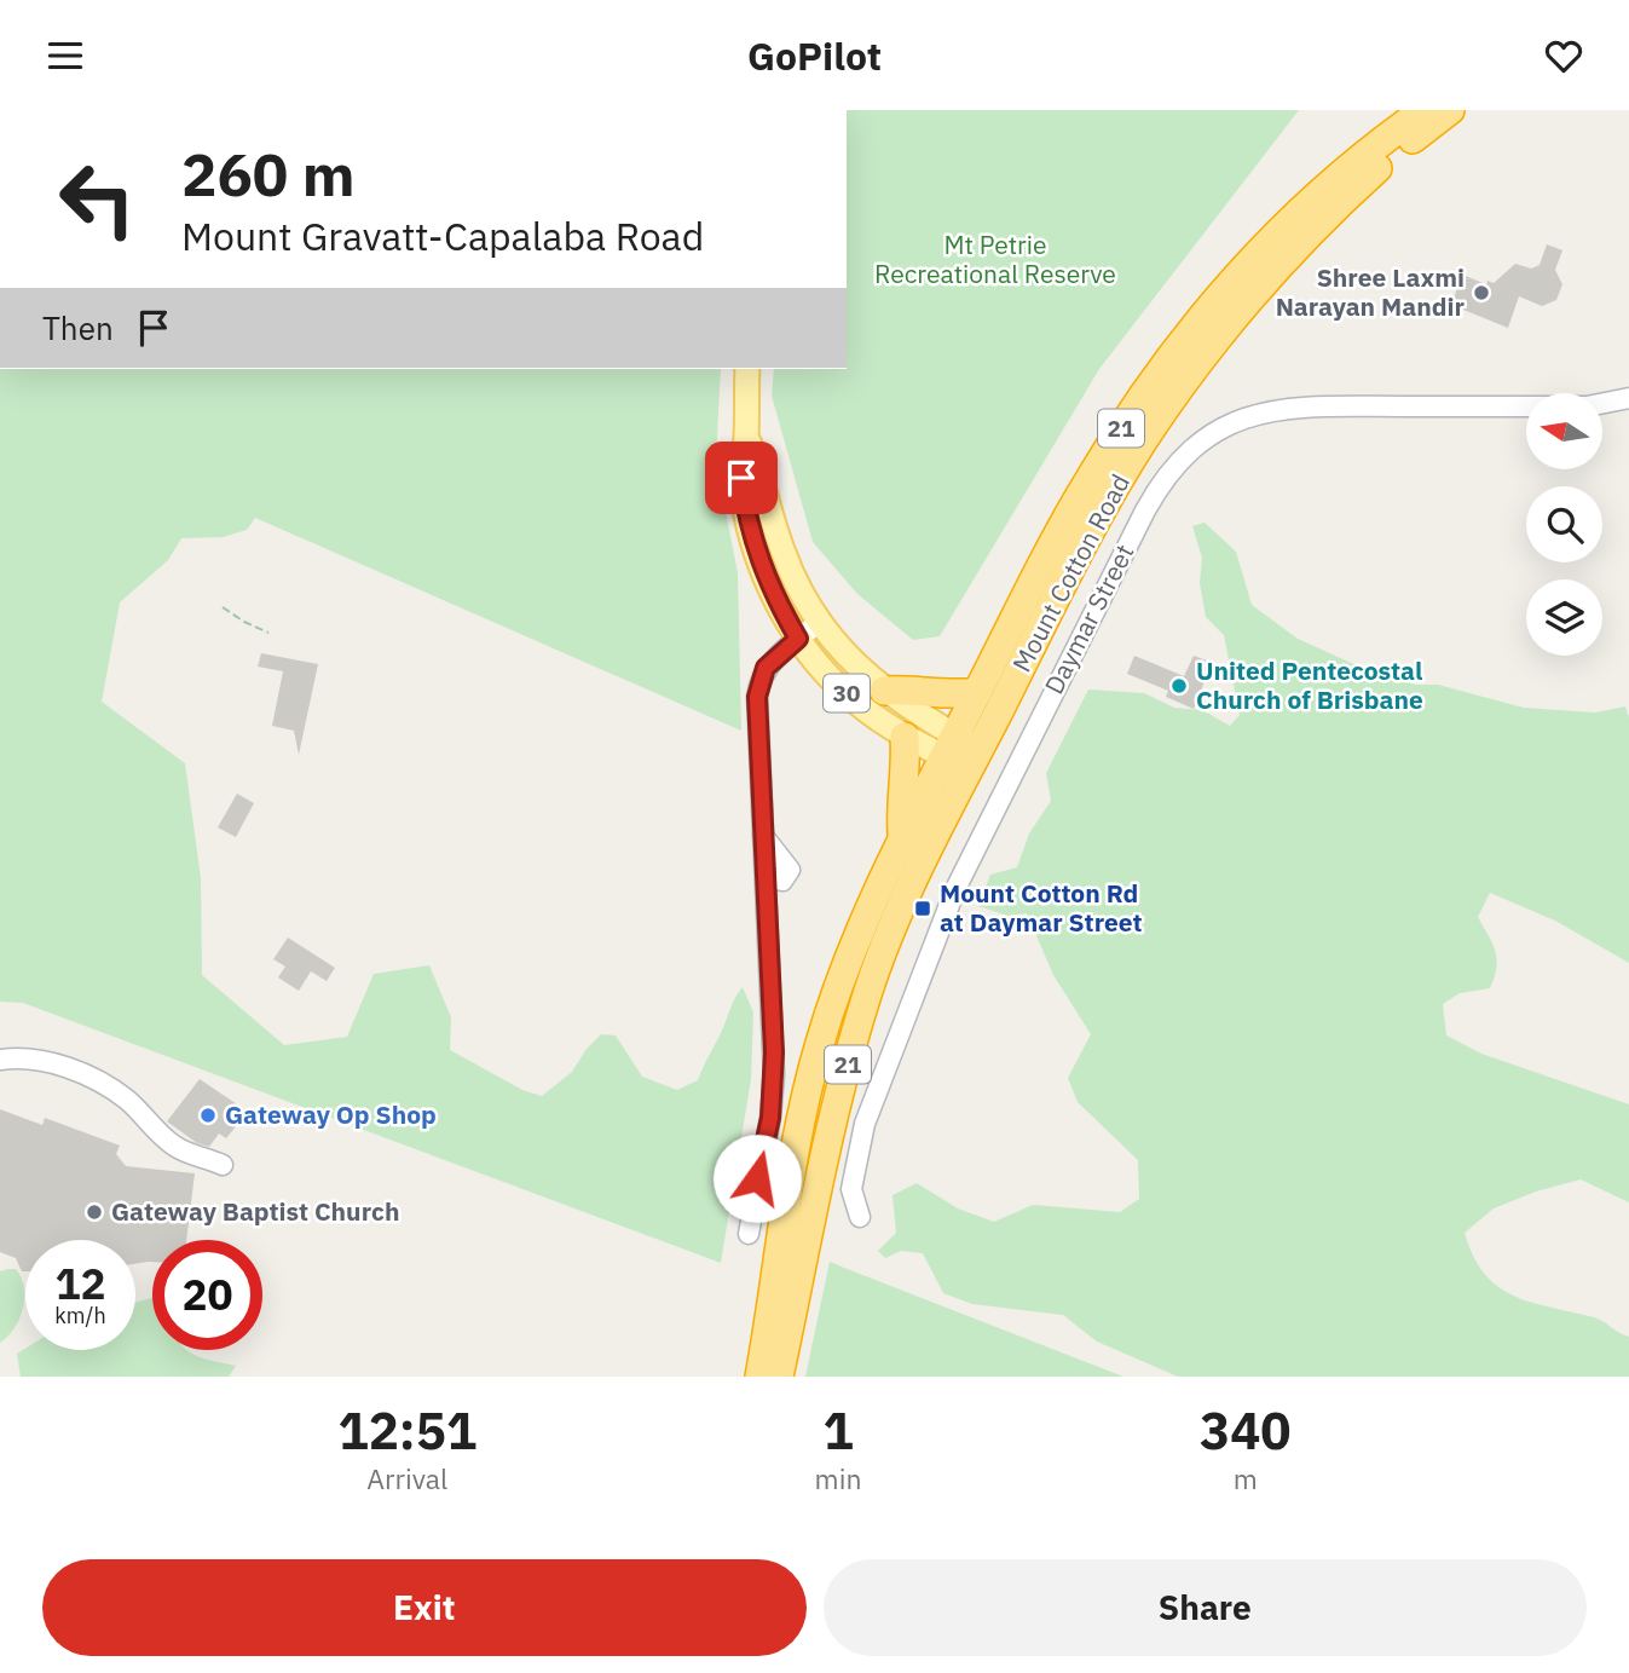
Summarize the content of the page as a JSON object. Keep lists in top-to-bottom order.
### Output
{
  "streets": {
    "highway": ["21", "Mount Cotton Road"],
    "main road": ["30"],
    "street": ["Daymar Street"]
  },
  "crossings": [
    ["21", "Mount Cotton Road"],
    ["21", "30"],
    ["Mount Cotton Road", "30"]
  ],
  "parks": ["Mt Petrie Recreational Reserve"],
  "places": {
    "other": [
      "Shree Laxmi Narayan Mandir",
      "United Pentecostal Church of Brisbane",
      "Gateway Op Shop",
      "Gateway Baptist Church"
    ],
    "transit": ["Mount Cotton Rd at Daymar Street"]
  },
  "north": "left",
  "page": {
    "header": "GoPilot",
    "turn": ["260 m", "Mount Gravatt-Capalaba Road"],
    "then": "Then",
    "speed": "12 km/h",
    "limit": "20",
    "eta": [
      "12:51",
      "Arrival",
      "1",
      "min",
      "340",
      "m"
    ],
    "buttons": ["Exit", "Share"]
  }
}
